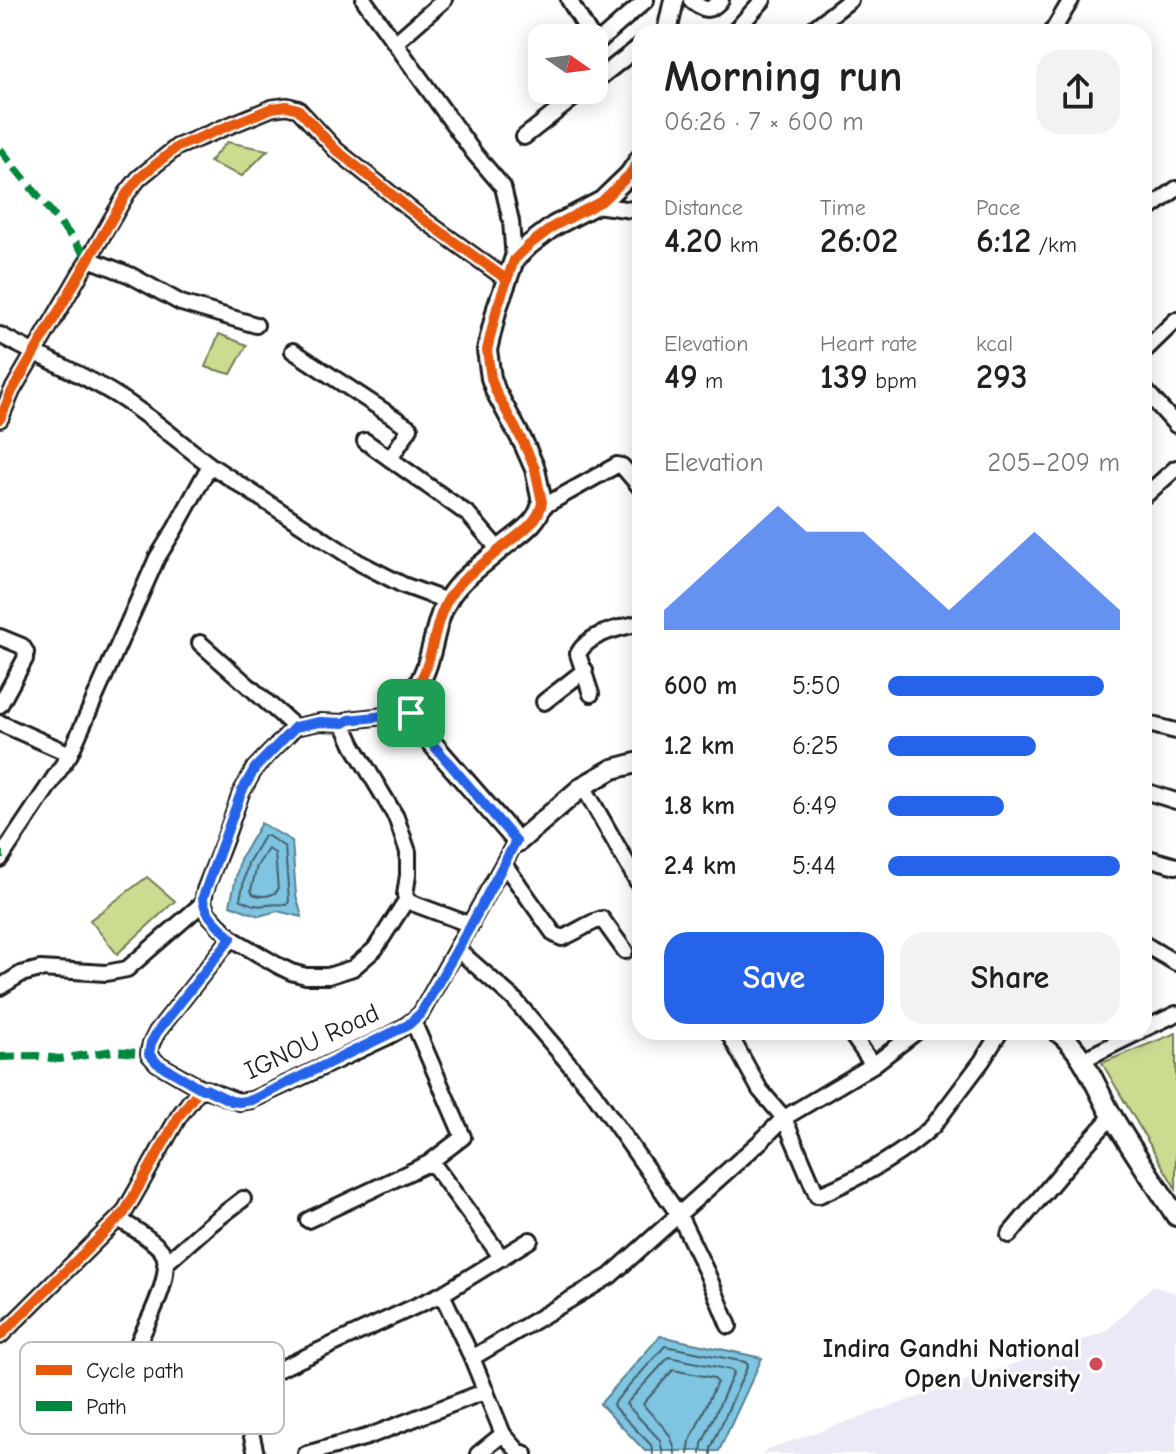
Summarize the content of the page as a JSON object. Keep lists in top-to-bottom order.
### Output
{
  "streets": {
    "street": ["IGNOU Road"]
  },
  "places": ["Indira Gandhi National Open University"],
  "legend": ["Cycle path", "Path"],
  "north": "right",
  "page": {
    "heading": ["Morning run", "06:26 · 7 × 600 m"],
    "stats": [
      ["Distance", "4.20 km"],
      ["Time", "26:02"],
      ["Pace", "6:12 /km"],
      ["Elevation", "49 m"],
      ["Heart rate", "139 bpm"],
      ["kcal", "293"]
    ],
    "chart": ["Elevation", "205–209 m"],
    "list": [
      {
        "name": "600 m",
        "note": "5:50"
      },
      {
        "name": "1.2 km",
        "note": "6:25"
      },
      {
        "name": "1.8 km",
        "note": "6:49"
      },
      {
        "name": "2.4 km",
        "note": "5:44"
      }
    ],
    "buttons": ["Save", "Share"]
  }
}
